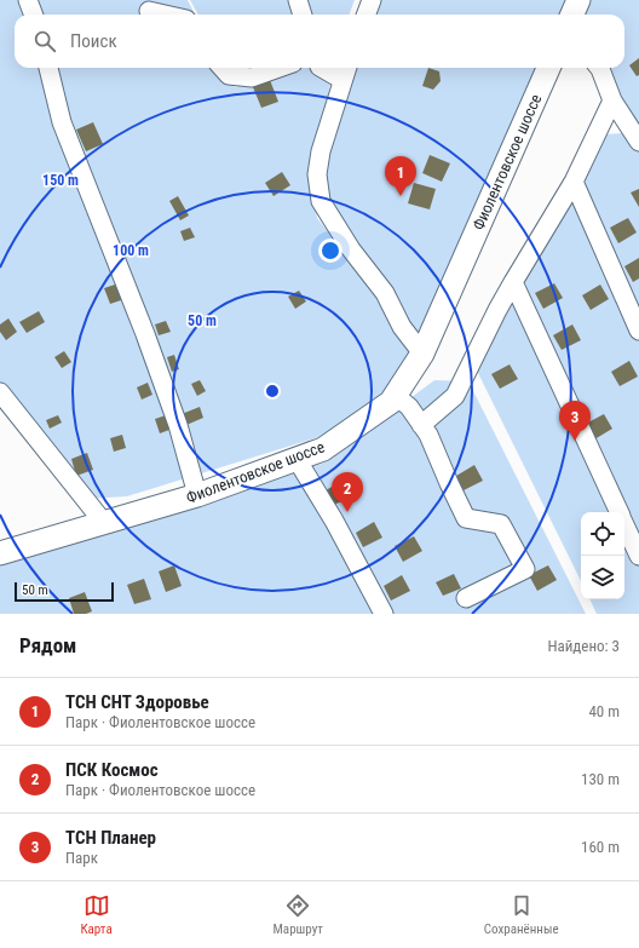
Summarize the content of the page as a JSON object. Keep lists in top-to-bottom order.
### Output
{
  "streets": {
    "main road": ["Фиолентовское шоссе"]
  },
  "scale_bar": "50 m",
  "page": {
    "search": "Поиск",
    "pins": ["1", "3", "2"],
    "scale": "50 m",
    "heading": ["Рядом", "Найдено: 3"],
    "list": [
      {
        "mark": "1",
        "name": "ТСН СНТ Здоровье",
        "note": "Парк · Фиолентовское шоссе",
        "value": "40 m"
      },
      {
        "mark": "2",
        "name": "ПСК Космос",
        "note": "Парк · Фиолентовское шоссе",
        "value": "130 m"
      },
      {
        "mark": "3",
        "name": "ТСН Планер",
        "note": "Парк",
        "value": "160 m"
      }
    ],
    "nav": ["Карта", "Маршрут", "Сохранённые"]
  },
  "rings": ["150 m", "100 m", "50 m"]
}
